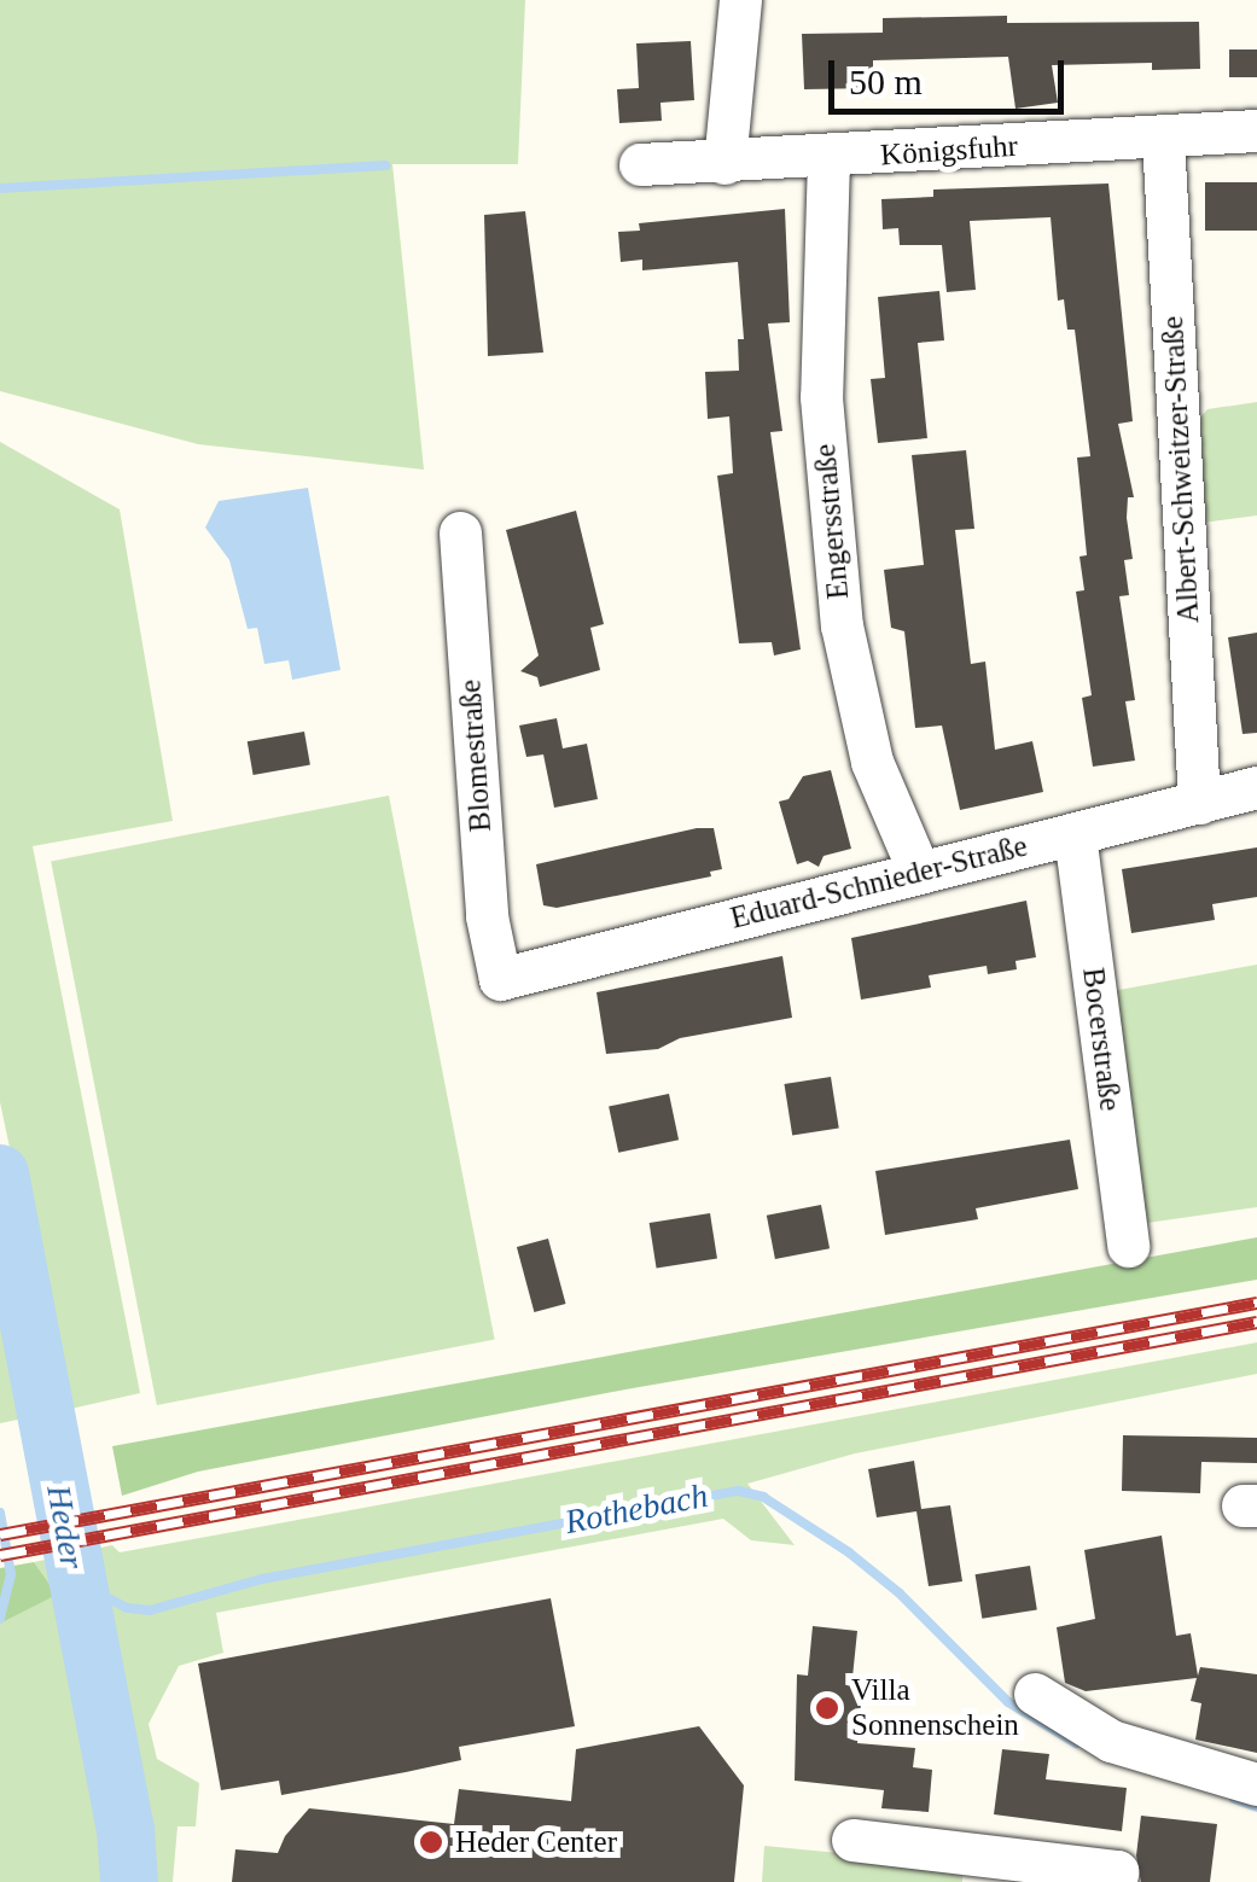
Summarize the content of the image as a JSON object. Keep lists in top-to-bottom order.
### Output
{
  "streets": {
    "street": [
      "Königsfuhr",
      "Albert-Schweitzer-Straße",
      "Engersstraße",
      "Blomestraße",
      "Eduard-Schnieder-Straße",
      "Bocerstraße"
    ]
  },
  "crossings": [
    ["Königsfuhr", "Albert-Schweitzer-Straße"],
    ["Königsfuhr", "Engersstraße"],
    ["Albert-Schweitzer-Straße", "Eduard-Schnieder-Straße"],
    ["Engersstraße", "Eduard-Schnieder-Straße"],
    ["Blomestraße", "Eduard-Schnieder-Straße"],
    ["Eduard-Schnieder-Straße", "Bocerstraße"]
  ],
  "water": ["Rothebach", "Heder"],
  "places": ["Villa Sonnenschein", "Heder Center"],
  "scale_bar": "50 m"
}
